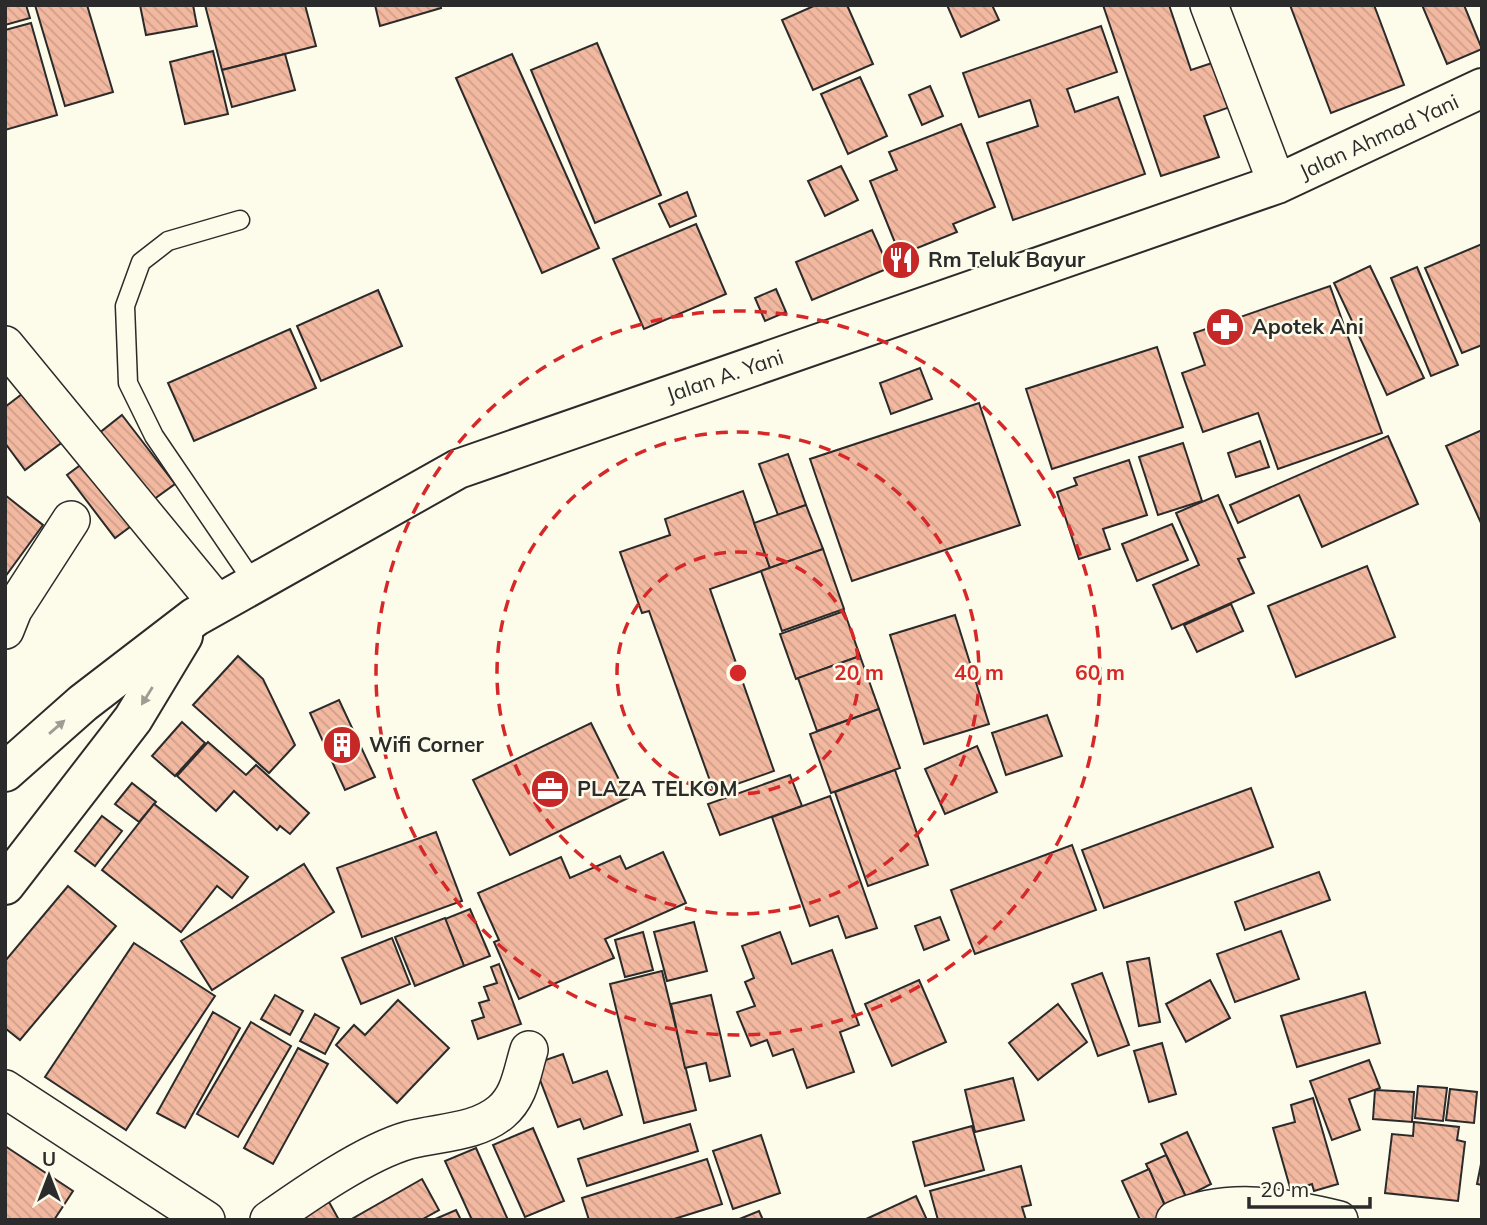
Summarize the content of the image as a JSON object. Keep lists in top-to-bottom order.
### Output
{
  "streets": {
    "highway": ["Jalan Ahmad Yani", "Jalan A. Yani"]
  },
  "crossings": [
    ["Jalan Ahmad Yani", "Jalan A. Yani"]
  ],
  "places": {
    "restaurant": ["Rm Teluk Bayur"],
    "pharmacy": ["Apotek Ani"],
    "building": ["Wifi Corner"],
    "office": ["PLAZA TELKOM"]
  },
  "scale_bar": "20 m",
  "north": "top",
  "rings": ["20 m", "40 m", "60 m"]
}
